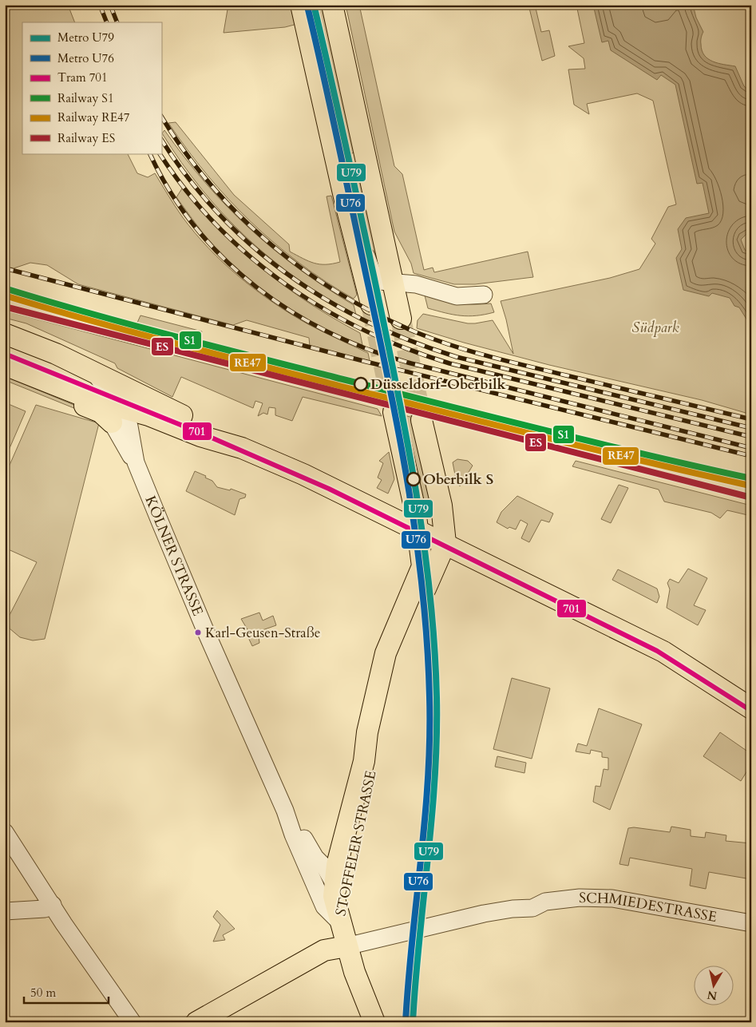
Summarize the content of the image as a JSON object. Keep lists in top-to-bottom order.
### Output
{
  "streets": {
    "main road": ["KÖLNER STRASSE", "STOFFELER STRASSE"],
    "street": ["SCHMIEDESTRASSE"]
  },
  "crossings": [
    ["KÖLNER STRASSE", "STOFFELER STRASSE"],
    ["KÖLNER STRASSE", "SCHMIEDESTRASSE"]
  ],
  "parks": ["Südpark"],
  "places": ["Düsseldorf-Oberbilk", "Oberbilk S", "Karl-Geusen-Straße"],
  "lines": [
    "metro line U79",
    "metro line U76",
    "rail line S1",
    "rail line RE47",
    "rail line ES",
    "tram line 701"
  ],
  "legend": [
    "Metro U79",
    "Metro U76",
    "Tram 701",
    "Railway S1",
    "Railway RE47",
    "Railway ES"
  ],
  "scale_bar": "50 m",
  "north": "bottom"
}
